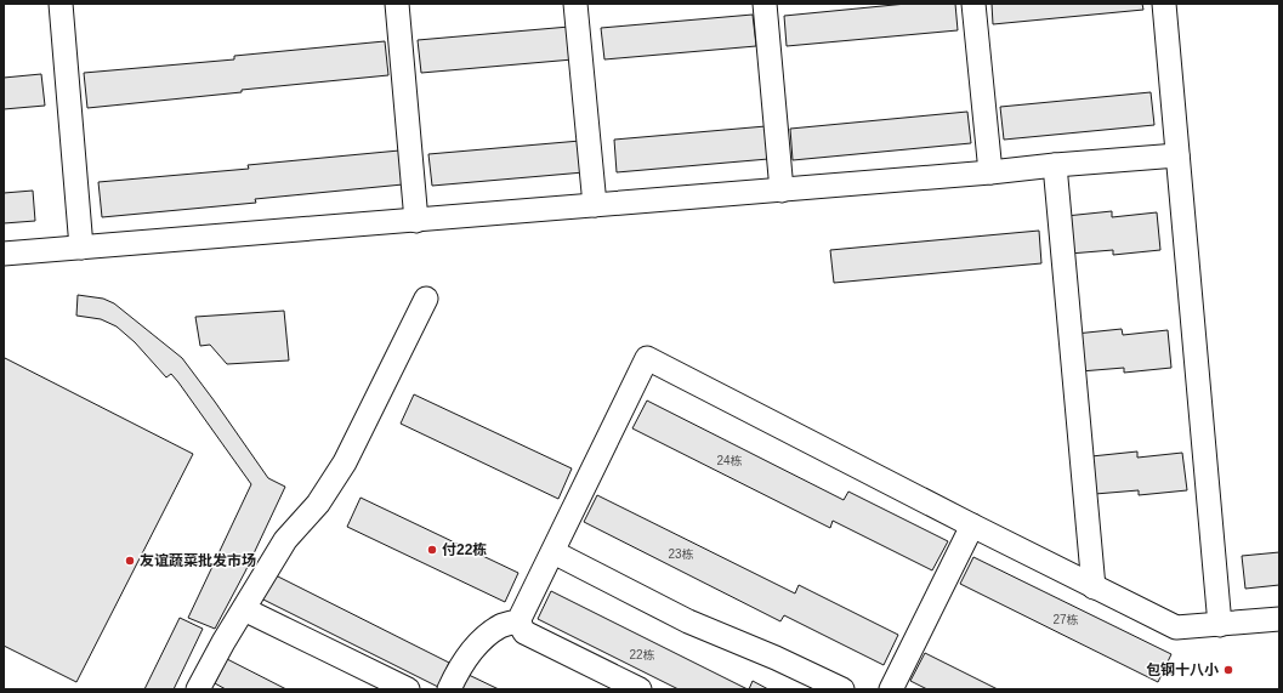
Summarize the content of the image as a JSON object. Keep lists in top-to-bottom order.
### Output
{
  "places": ["付22栋", "友谊蔬菜批发市场", "包钢十八小"],
  "house_numbers": [
    "24栋",
    "23栋",
    "27栋",
    "22栋"
  ]
}
